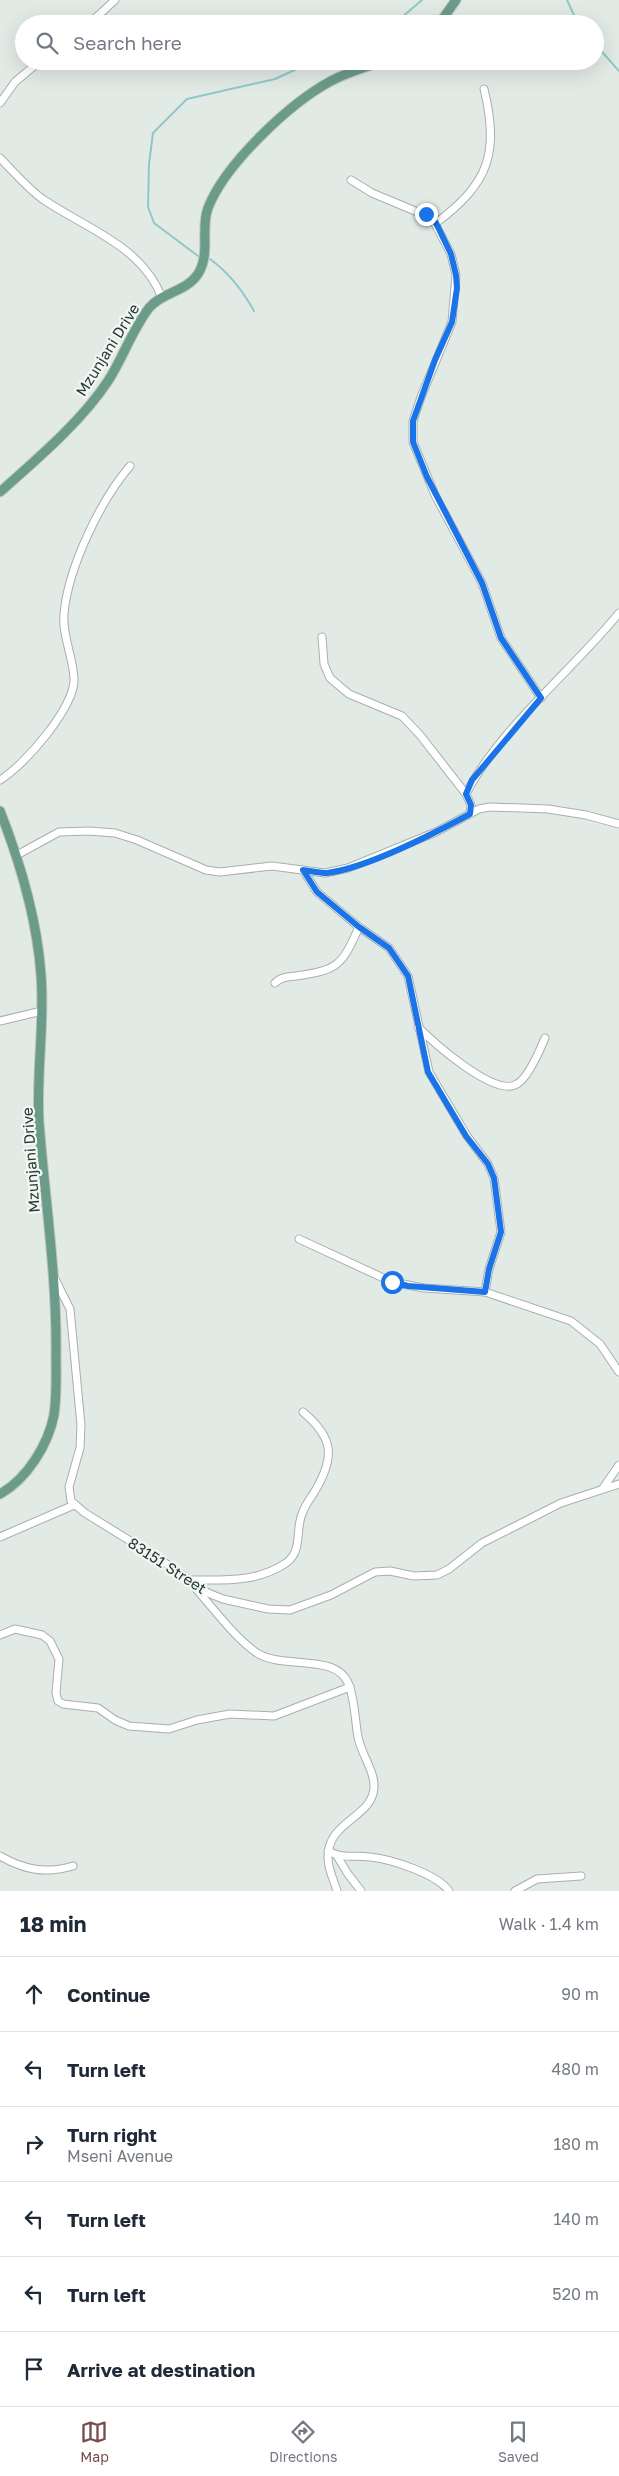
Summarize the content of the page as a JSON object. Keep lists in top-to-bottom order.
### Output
{
  "streets": {
    "main road": ["Mzunjani Drive"],
    "street": ["83151 Street"]
  },
  "page": {
    "search": "Search here",
    "heading": ["18 min", "Walk · 1.4 km"],
    "list": [
      ["Continue", "90 m"],
      ["Turn left", "480 m"],
      ["Turn right", "Mseni Avenue", "180 m"],
      ["Turn left", "140 m"],
      ["Turn left", "520 m"],
      "Arrive at destination"
    ],
    "nav": ["Map", "Directions", "Saved"]
  }
}
